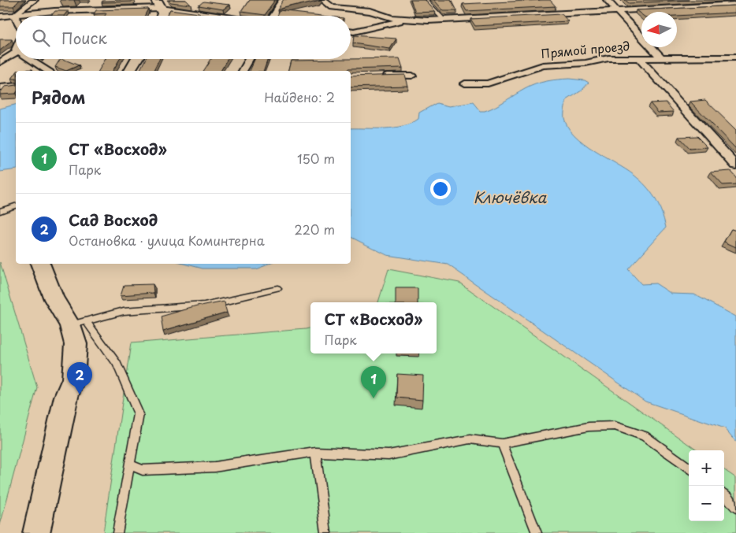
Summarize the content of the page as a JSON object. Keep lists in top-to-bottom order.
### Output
{
  "streets": {
    "street": ["Прямой проезд"]
  },
  "water": ["Ключёвка"],
  "north": "left",
  "page": {
    "search": "Поиск",
    "heading": ["Рядом", "Найдено: 2"],
    "list": [
      {
        "mark": "1",
        "name": "СТ «Восход»",
        "note": "Парк",
        "value": "150 m"
      },
      {
        "mark": "2",
        "name": "Сад Восход",
        "note": "Остановка · улица Коминтерна",
        "value": "220 m"
      }
    ],
    "popup": ["СТ «Восход»", "Парк"],
    "pins": ["2", "1"],
    "map_buttons": ["+", "−"]
  }
}
